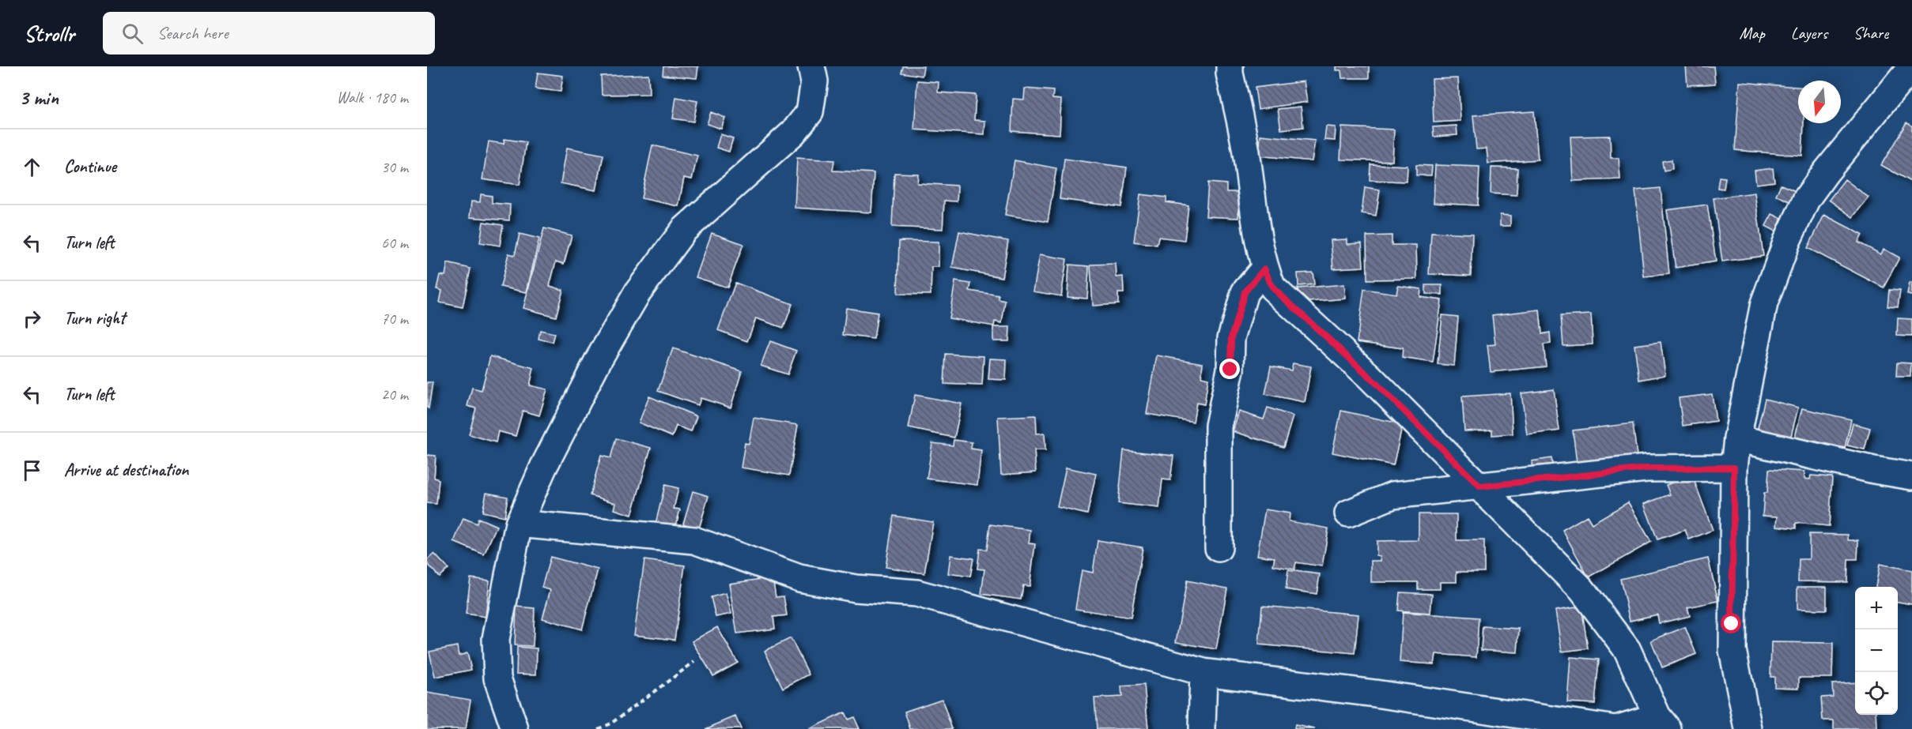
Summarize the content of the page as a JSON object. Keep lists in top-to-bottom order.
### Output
{
  "north": "bottom",
  "page": {
    "header": "Strollr",
    "search": "Search here",
    "nav": ["Map", "Layers", "Share"],
    "heading": ["3 min", "Walk · 180 m"],
    "list": [
      ["Continue", "30 m"],
      ["Turn left", "60 m"],
      ["Turn right", "70 m"],
      ["Turn left", "20 m"],
      "Arrive at destination"
    ],
    "map_buttons": ["+", "−"]
  }
}
